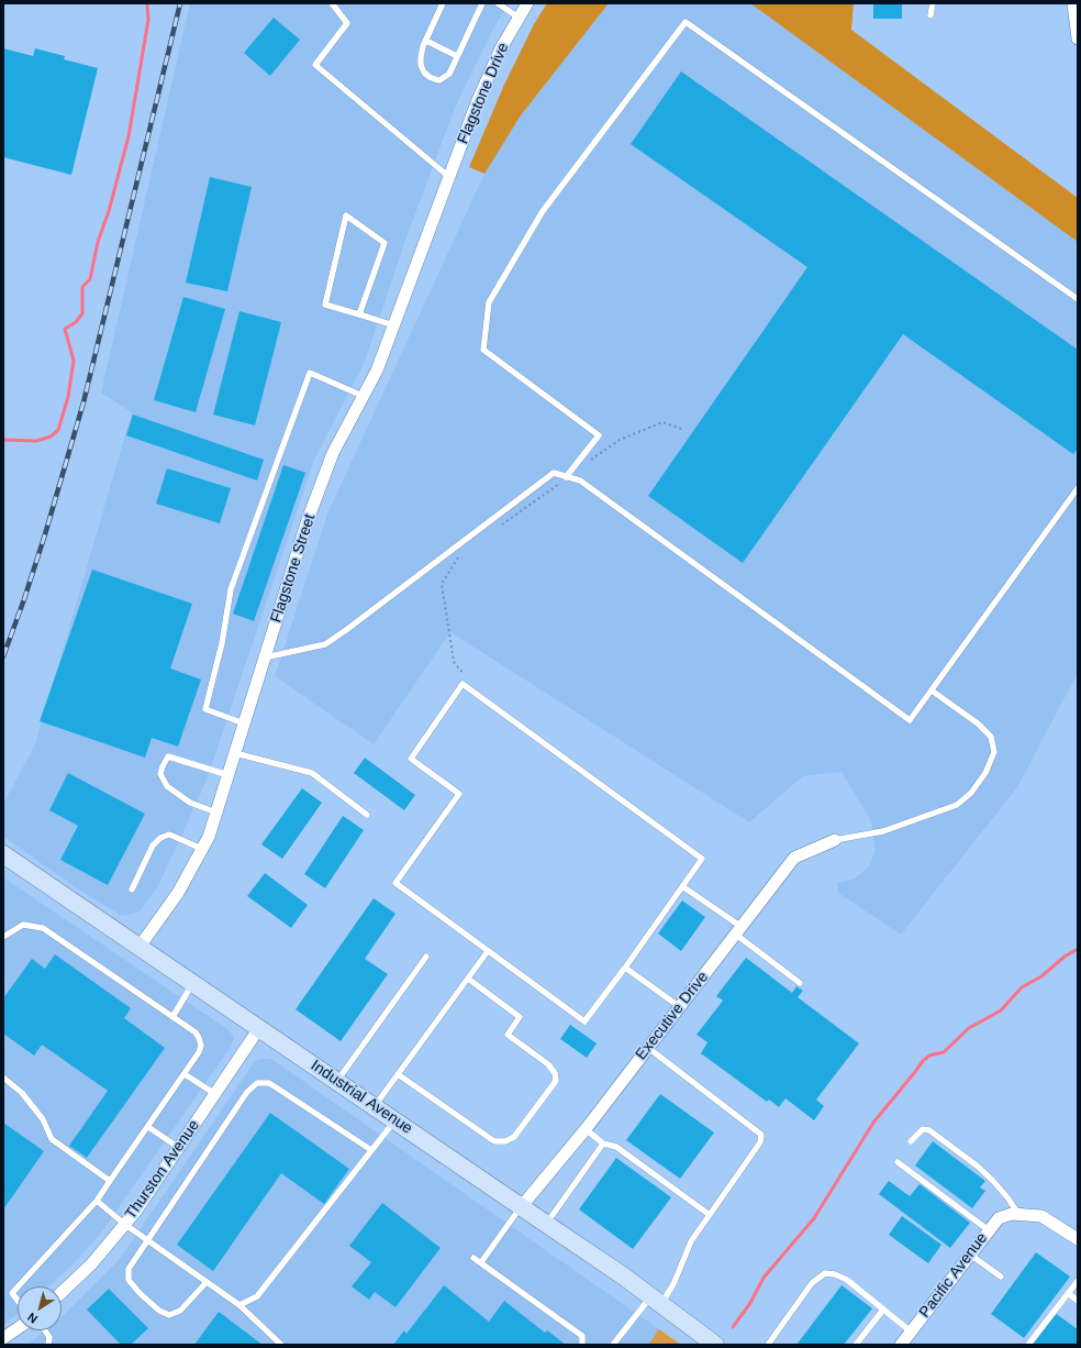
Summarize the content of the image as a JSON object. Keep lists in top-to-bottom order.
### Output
{
  "streets": {
    "main road": ["Industrial Avenue"],
    "street": [
      "Flagstone Drive",
      "Flagstone Street",
      "Executive Drive",
      "Thurston Avenue",
      "Pacific Avenue"
    ]
  },
  "crossings": [
    ["Flagstone Drive", "Flagstone Street"],
    ["Flagstone Street", "Industrial Avenue"],
    ["Executive Drive", "Industrial Avenue"],
    ["Industrial Avenue", "Thurston Avenue"]
  ],
  "north": "bottom left"
}
